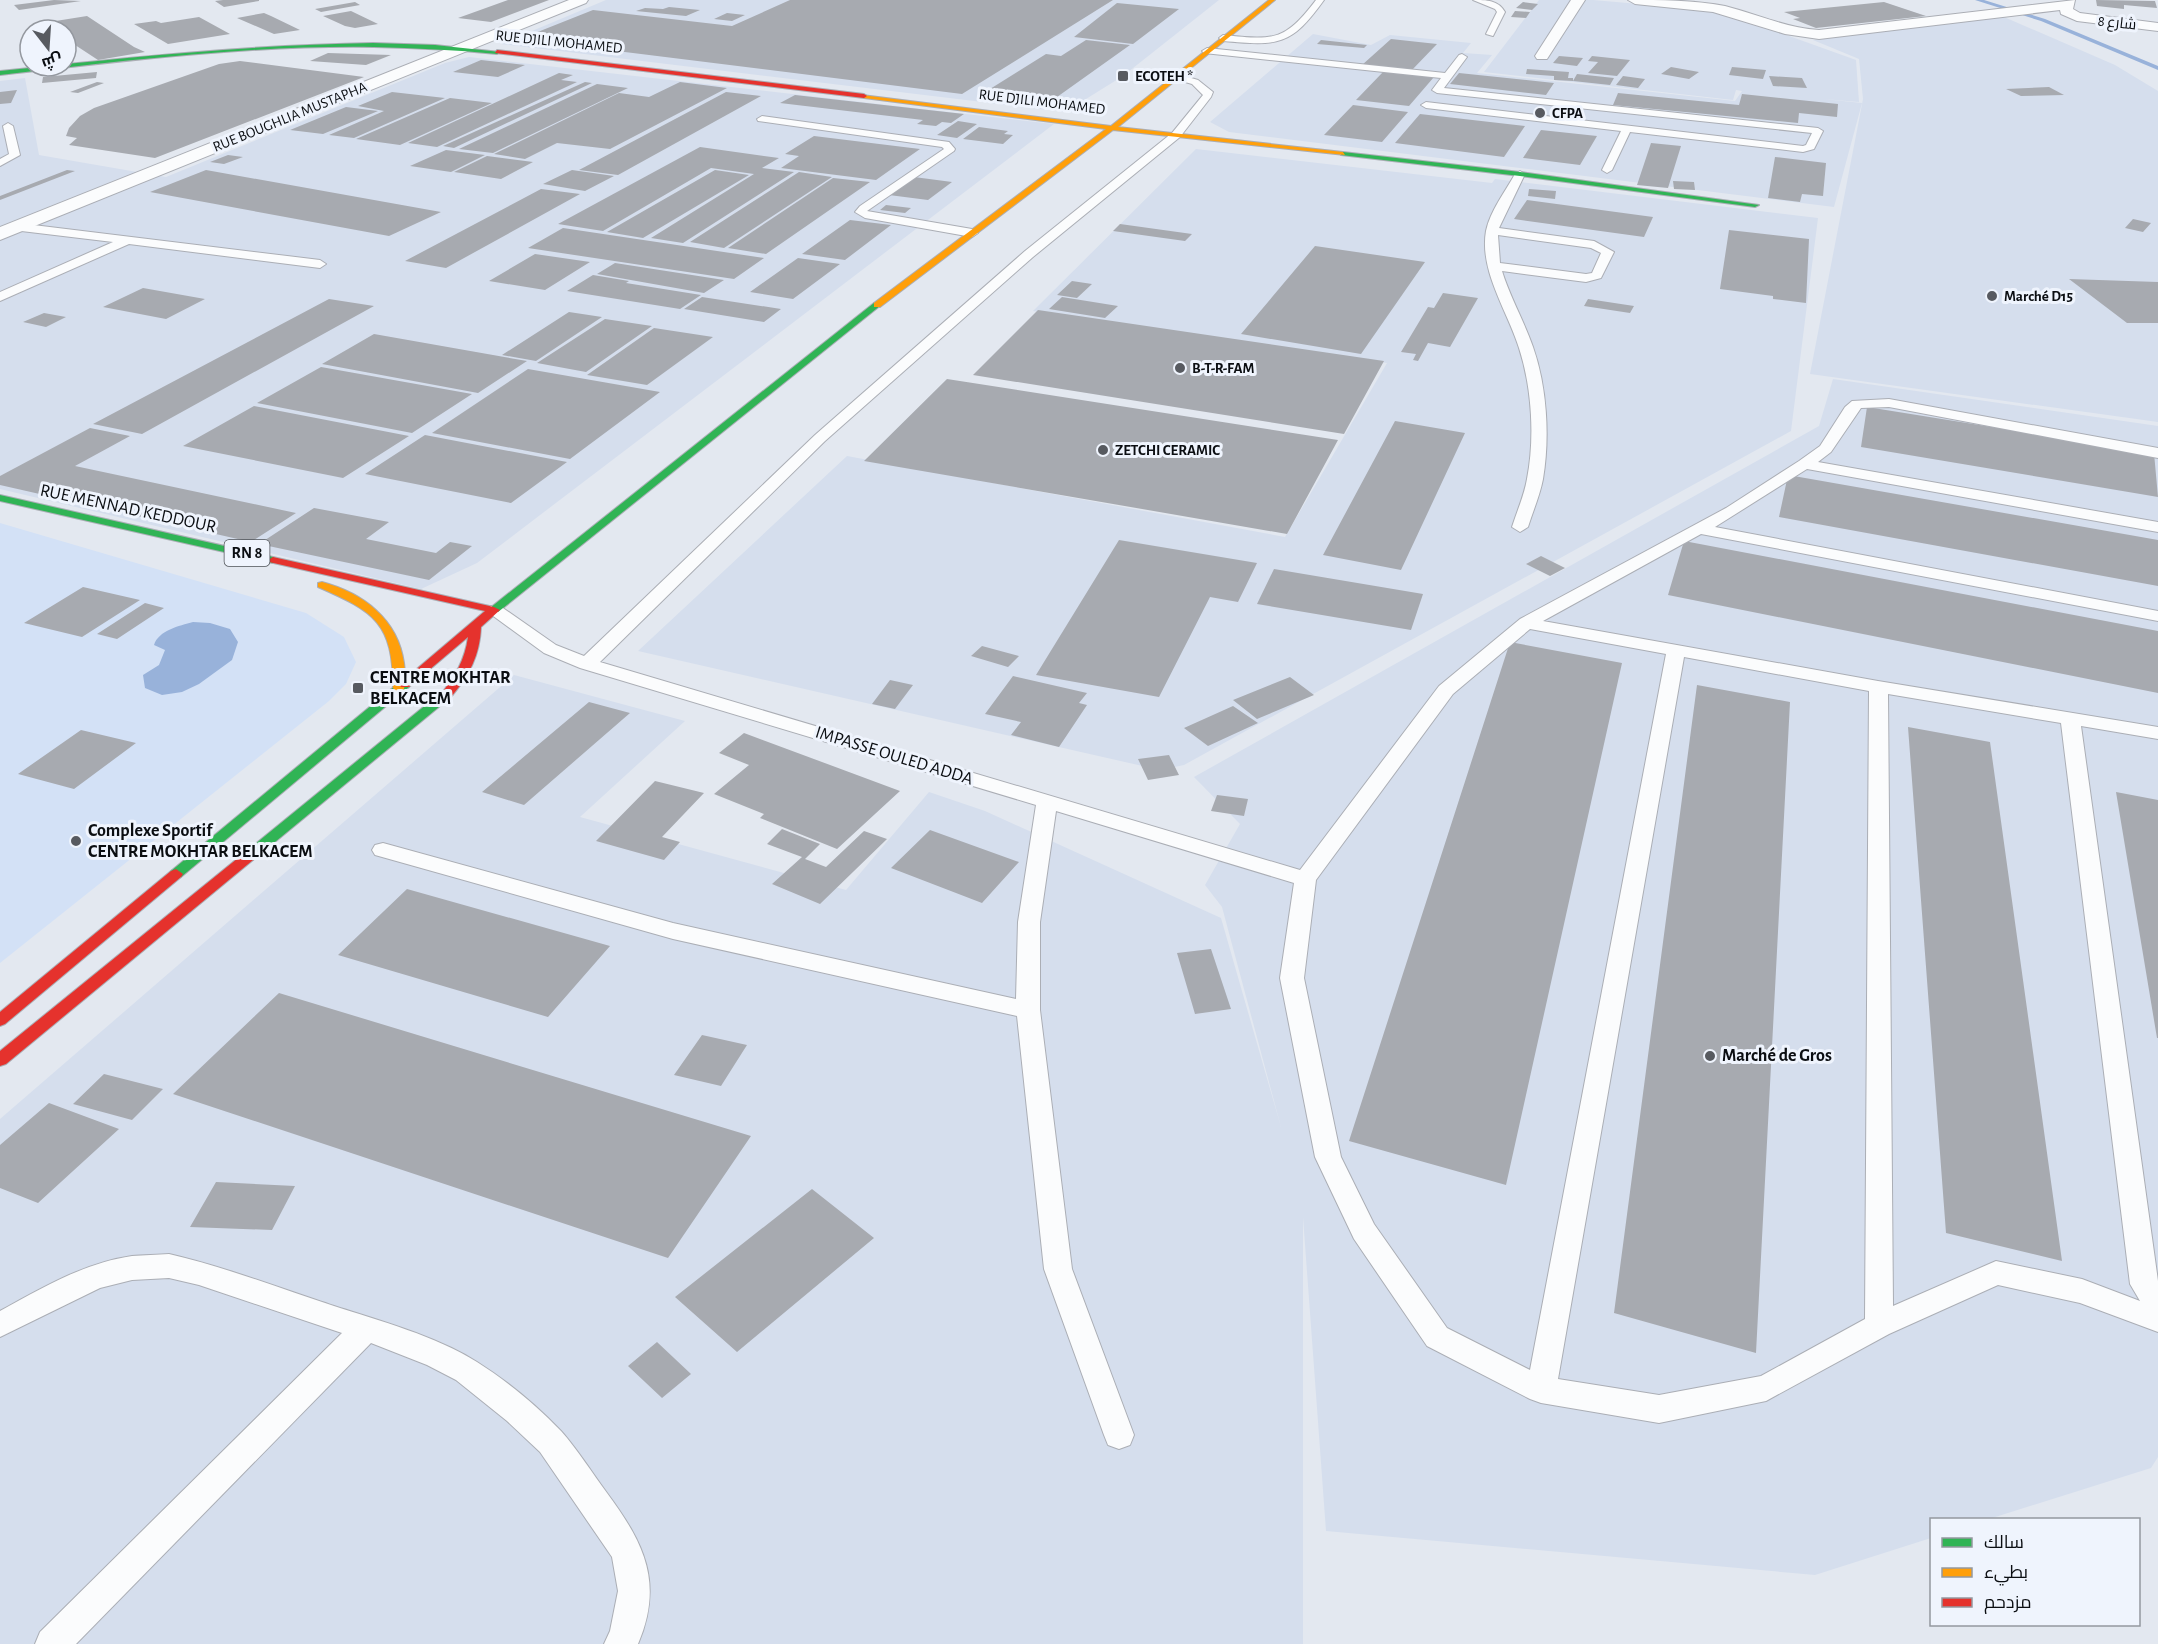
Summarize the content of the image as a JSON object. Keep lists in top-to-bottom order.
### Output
{
  "streets": {
    "main road": ["RUE DJILI MOHAMED", "RUE MENNAD KEDDOUR", "RN 8"],
    "street": ["شارع 8", "RUE BOUGHLIA MUSTAPHA"],
    "lane": ["IMPASSE OULED ADDA"]
  },
  "crossings": [
    ["RUE DJILI MOHAMED", "RUE BOUGHLIA MUSTAPHA"],
    ["RUE MENNAD KEDDOUR", "IMPASSE OULED ADDA"]
  ],
  "places": {
    "transit": ["ECOTEH *", "CENTRE MOKHTAR BELKACEM"],
    "other": [
      "CFPA",
      "Marché D15",
      "B-T-R-FAM",
      "ZETCHI CERAMIC",
      "Complexe Sportif CENTRE MOKHTAR BELKACEM",
      "Marché de Gros"
    ]
  },
  "legend": ["سالك", "بطيء", "مزدحم"],
  "north": "bottom"
}
